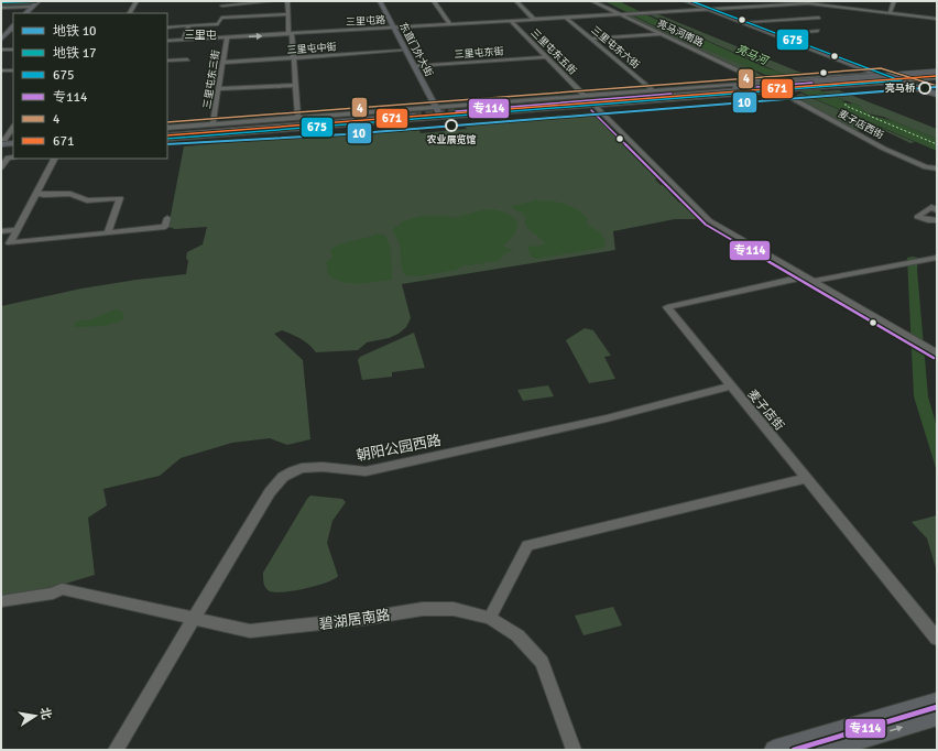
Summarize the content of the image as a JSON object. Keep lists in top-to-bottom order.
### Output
{
  "streets": {
    "main road": ["东直门外大街"],
    "street": [
      "三里屯路",
      "亮马河南路",
      "三里屯东六街",
      "三里屯中街",
      "三里屯东五街",
      "三里屯东街",
      "三里屯东三街",
      "麦子店西街",
      "麦子店街",
      "朝阳公园西路",
      "碧湖居南路"
    ]
  },
  "crossings": [
    ["三里屯路", "亮马河南路"],
    ["三里屯路", "三里屯东六街"],
    ["三里屯路", "东直门外大街"],
    ["三里屯路", "三里屯东五街"],
    ["三里屯路", "三里屯东三街"],
    ["亮马河南路", "麦子店西街"],
    ["三里屯中街", "东直门外大街"],
    ["三里屯中街", "三里屯东三街"],
    ["东直门外大街", "三里屯东街"],
    ["三里屯东五街", "三里屯东街"],
    ["麦子店街", "朝阳公园西路"],
    ["朝阳公园西路", "碧湖居南路"]
  ],
  "districts": ["三里屯"],
  "water": ["亮马河"],
  "places": ["亮马桥", "农业展览馆"],
  "lines": [
    "metro line 17",
    "transit line 675",
    "transit line 4",
    "transit line 671",
    "transit line 专114",
    "metro line 10"
  ],
  "legend": [
    "地铁 10",
    "地铁 17",
    "675",
    "专114",
    "4",
    "671"
  ],
  "north": "right"
}
